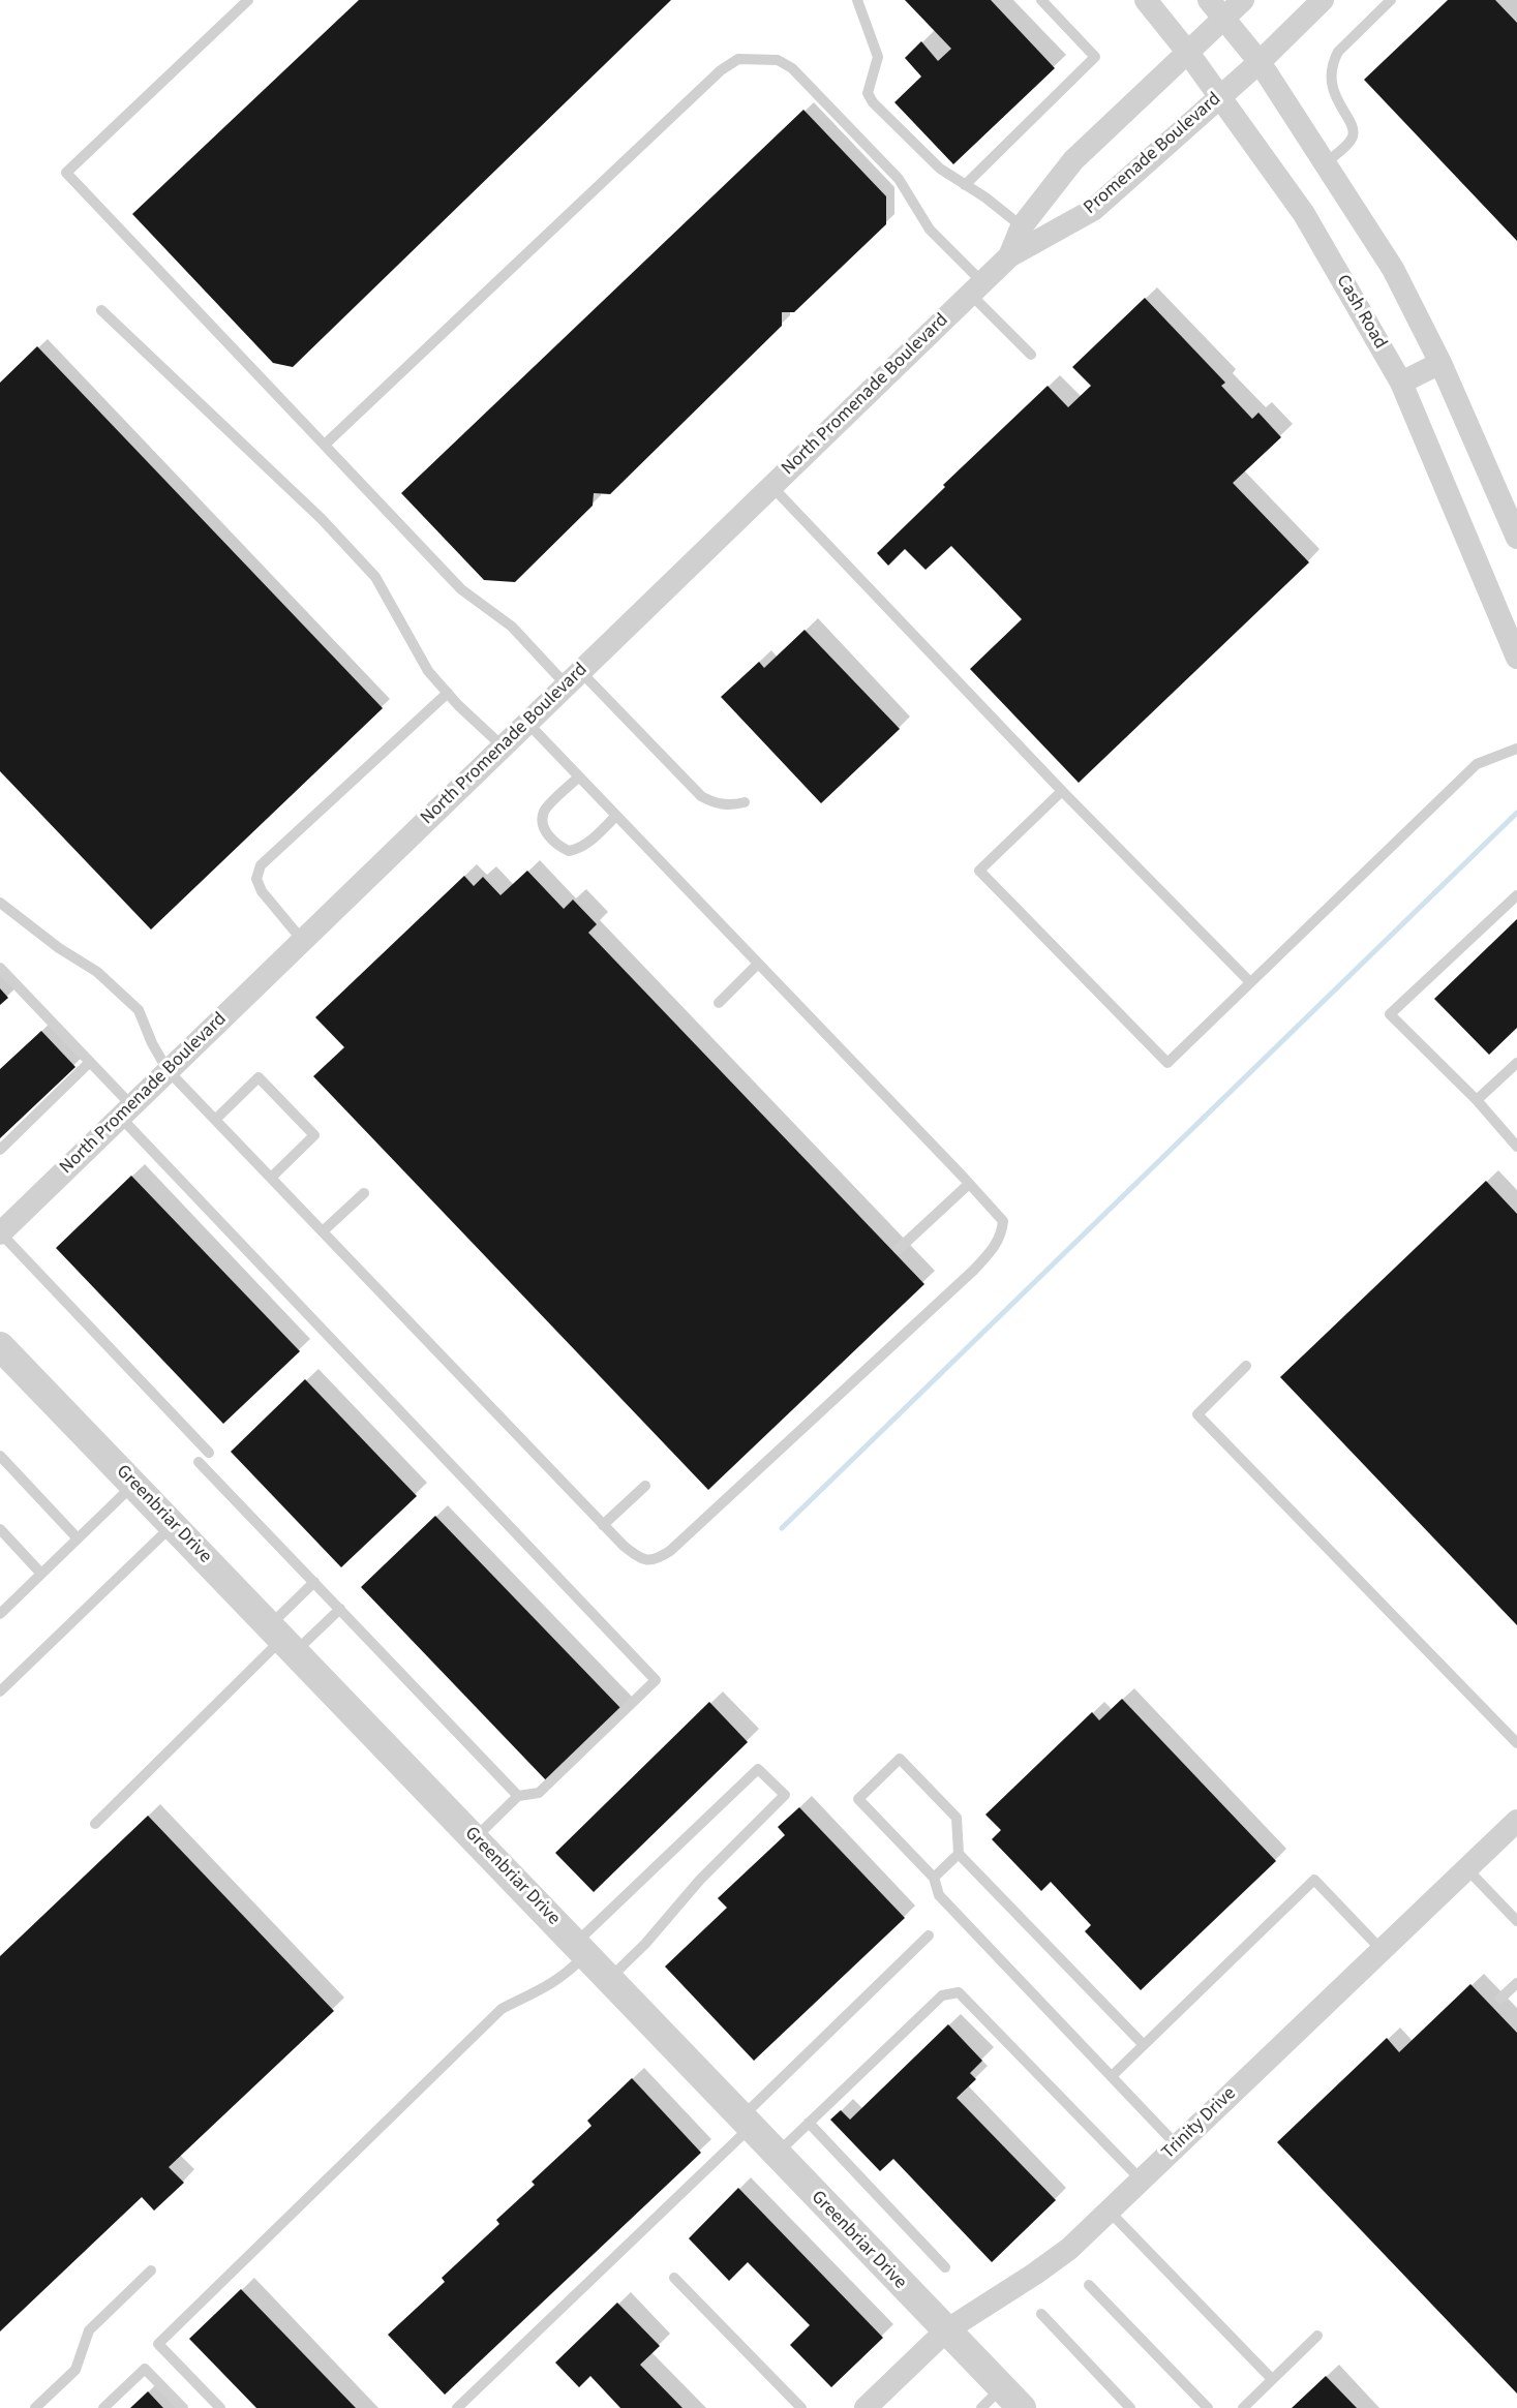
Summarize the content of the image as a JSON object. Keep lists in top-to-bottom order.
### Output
{
  "streets": {
    "street": [
      "Promenade Boulevard",
      "Cash Road",
      "North Promenade Boulevard",
      "Greenbriar Drive",
      "Trinity Drive"
    ]
  },
  "crossings": [
    ["Promenade Boulevard", "Cash Road"],
    ["Promenade Boulevard", "North Promenade Boulevard"],
    ["Greenbriar Drive", "Trinity Drive"]
  ]
}
